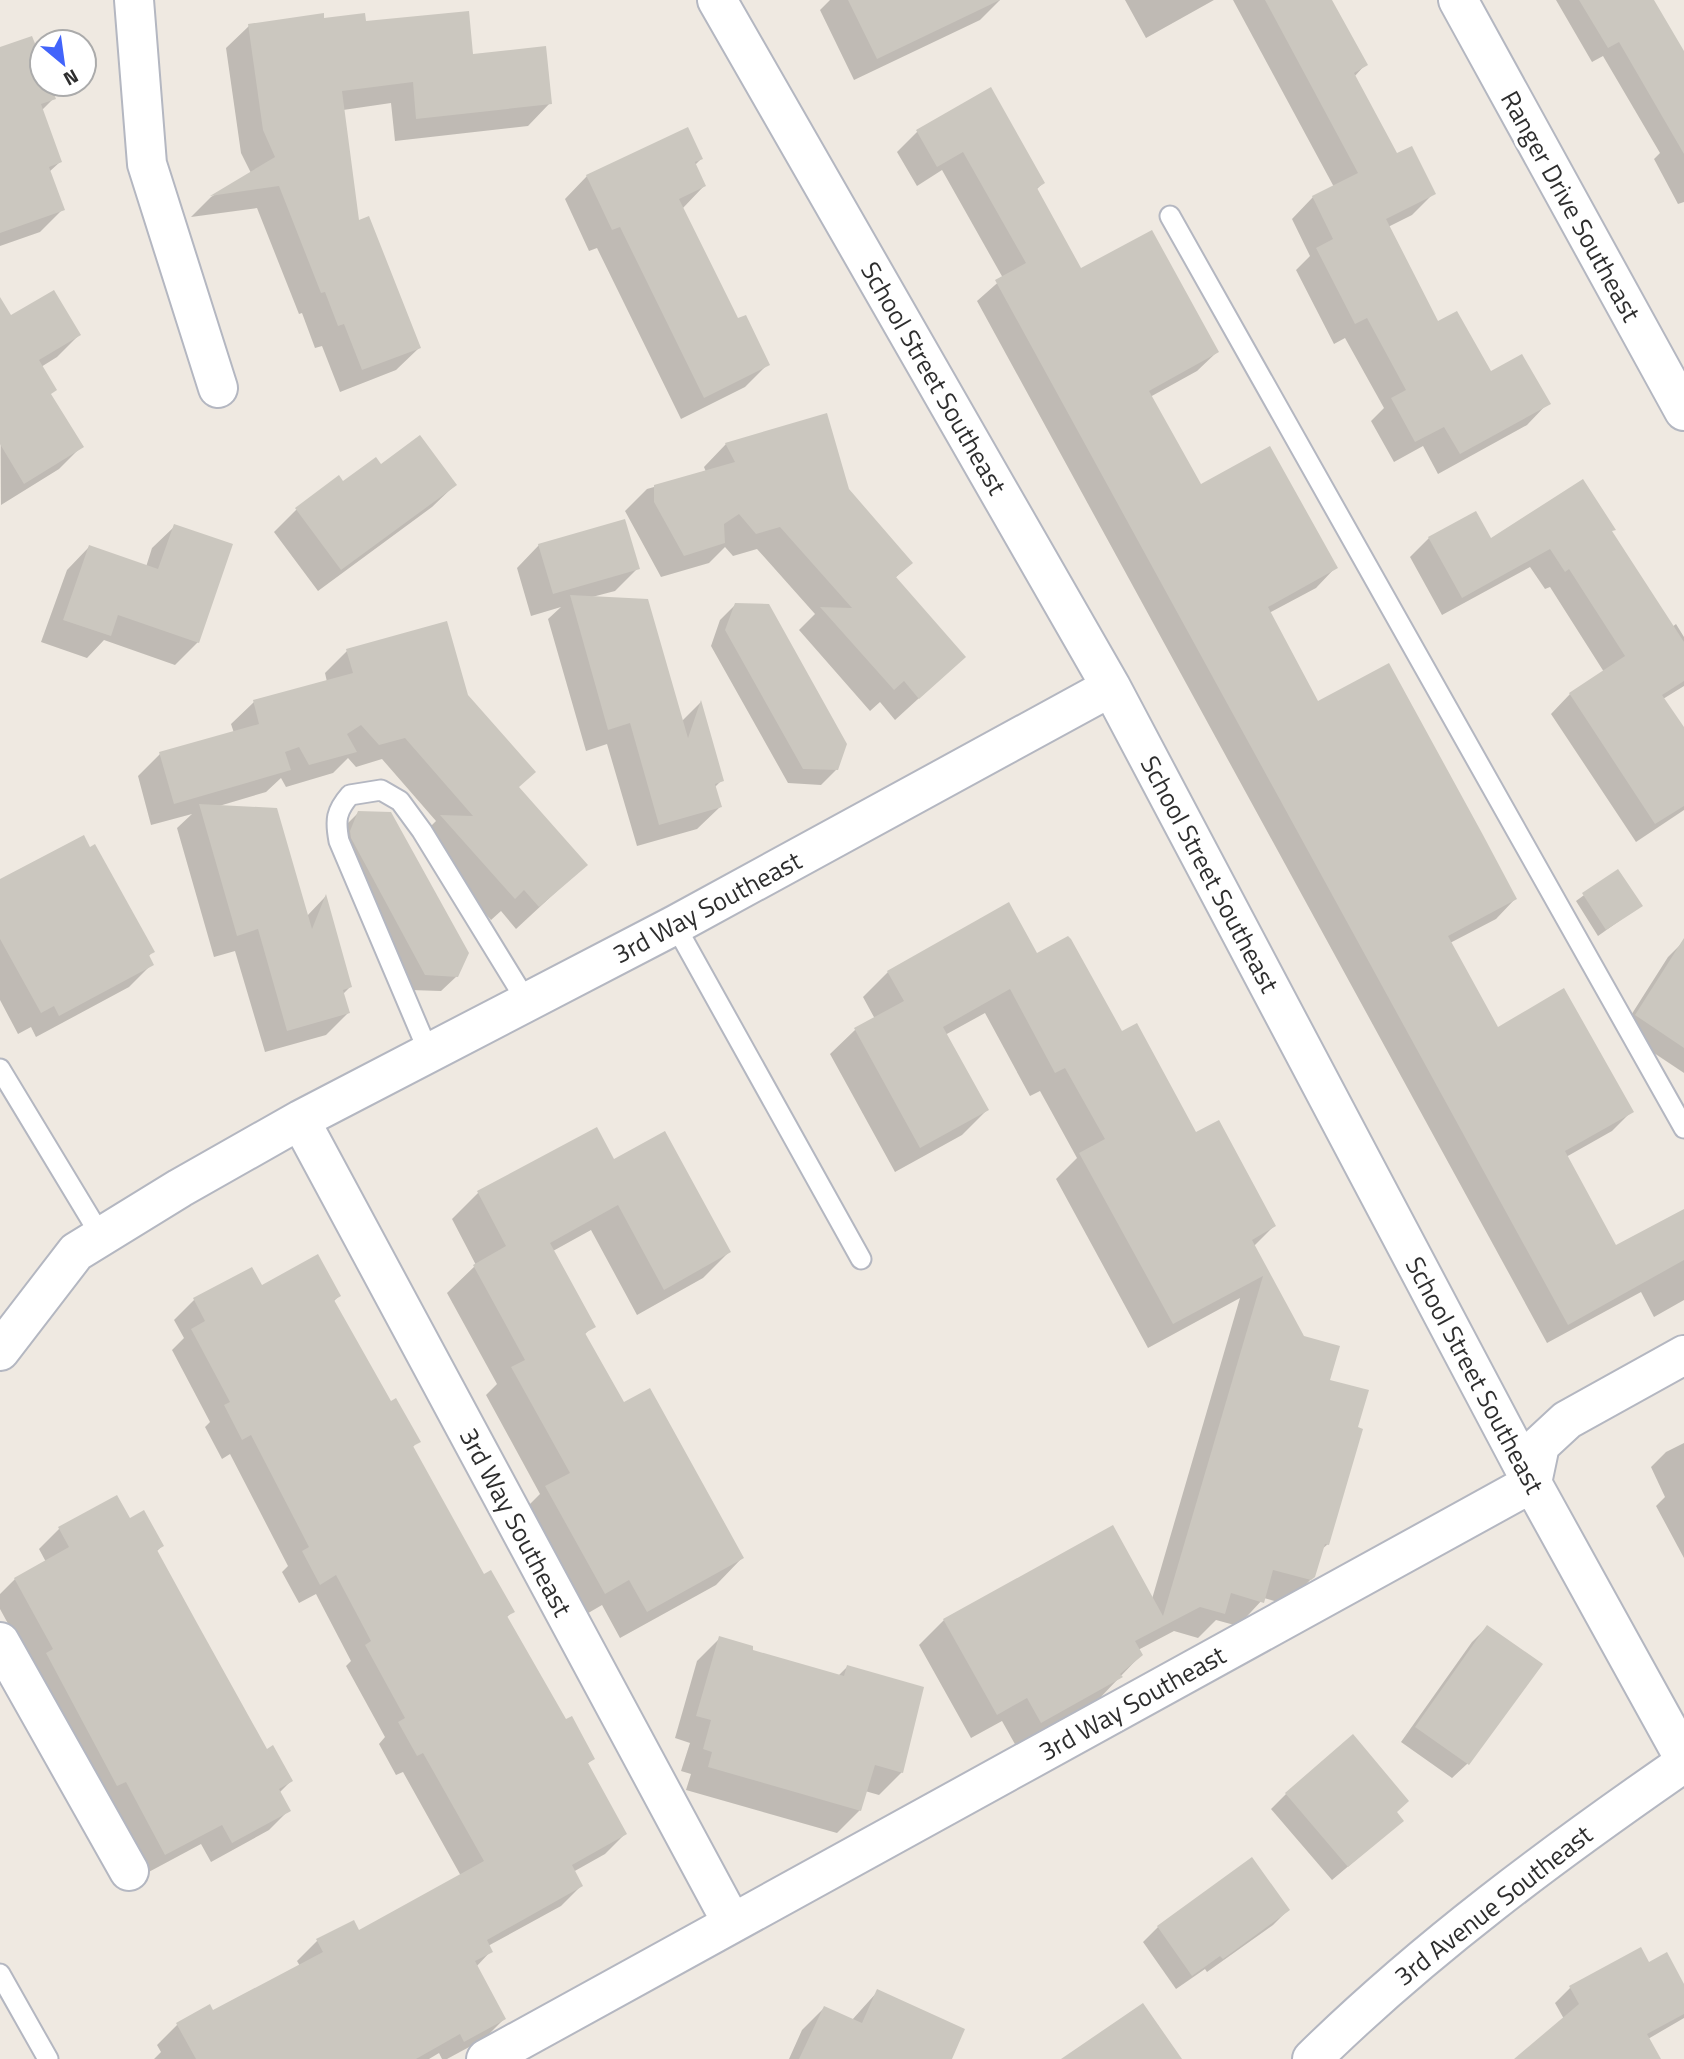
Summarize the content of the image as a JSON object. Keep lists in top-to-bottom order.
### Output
{
  "streets": {
    "street": [
      "Ranger Drive Southeast",
      "School Street Southeast",
      "3rd Way Southeast",
      "3rd Avenue Southeast"
    ]
  },
  "crossings": [
    ["School Street Southeast", "3rd Way Southeast"],
    ["School Street Southeast", "3rd Avenue Southeast"]
  ],
  "north": "bottom right"
}
